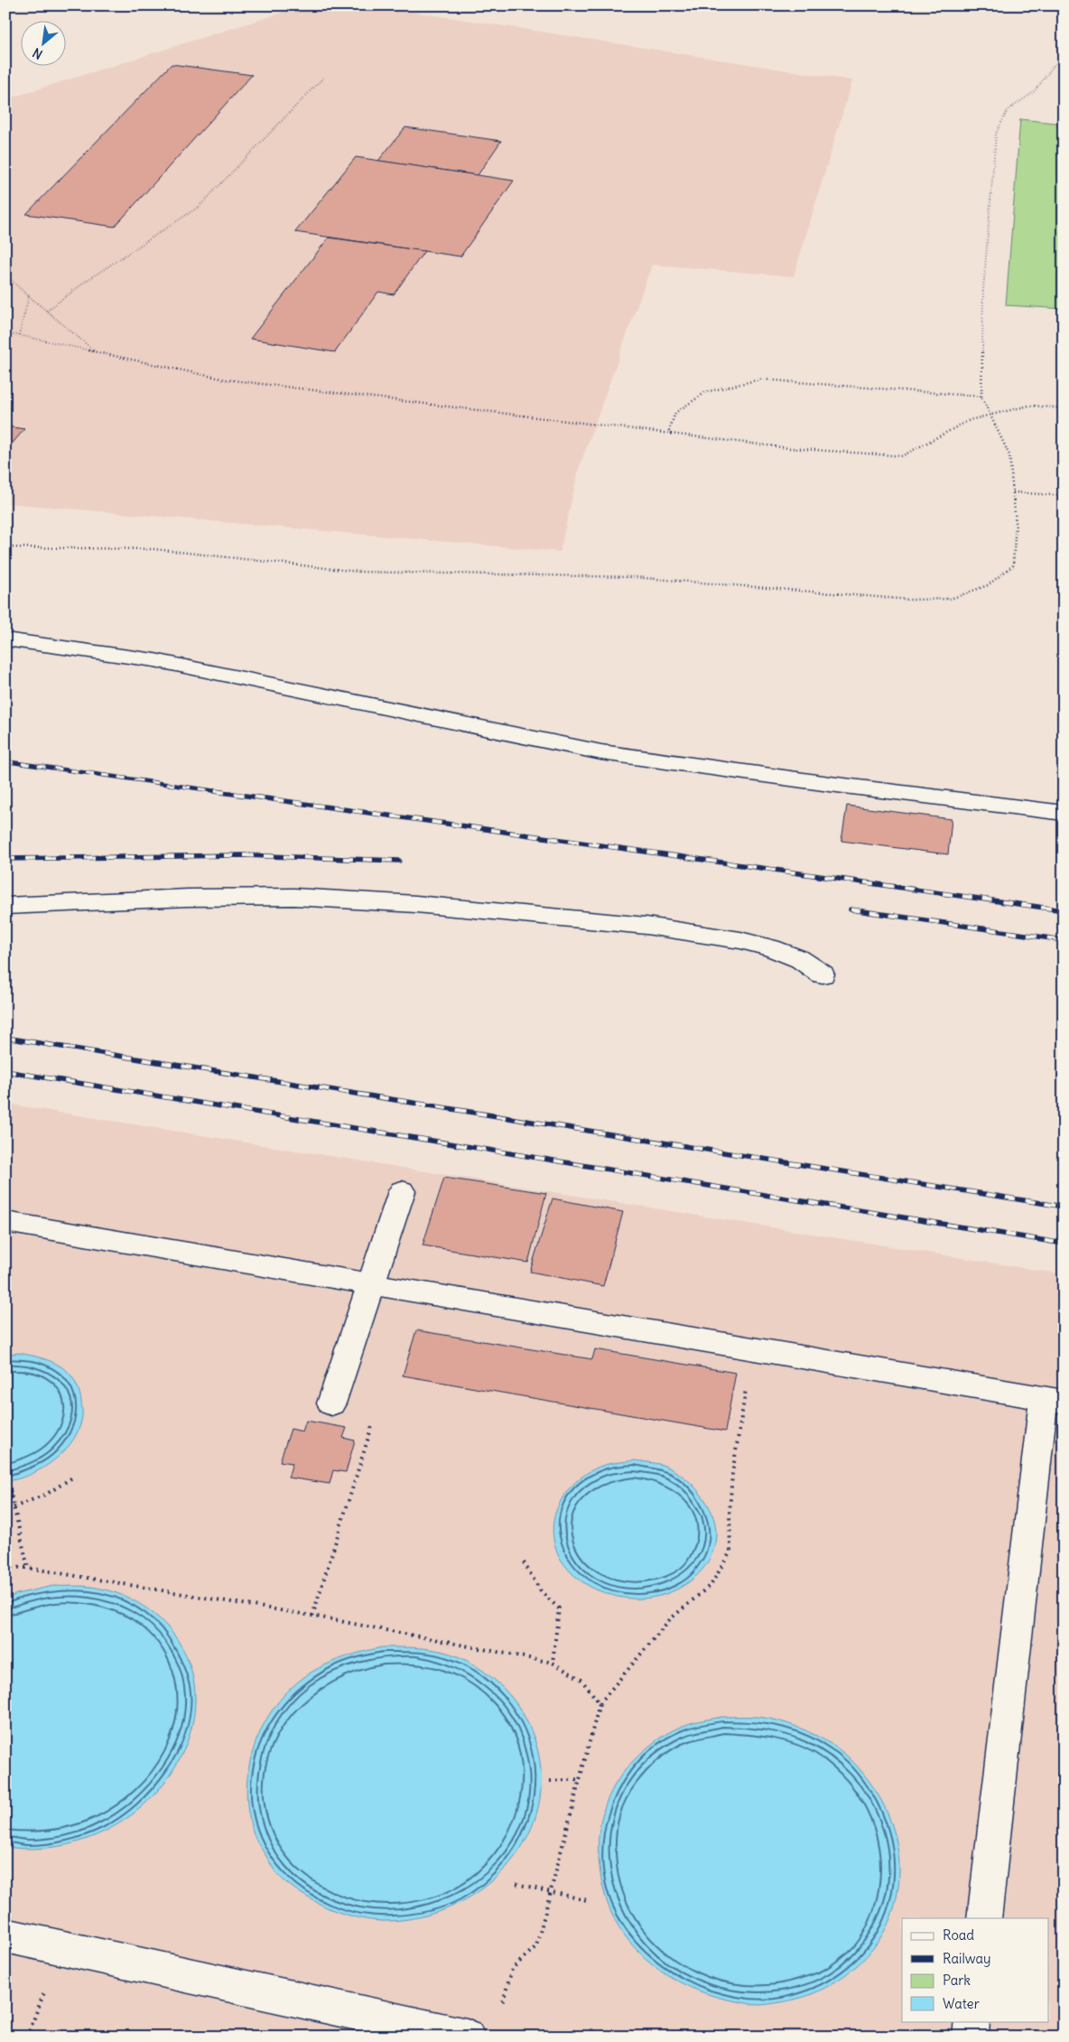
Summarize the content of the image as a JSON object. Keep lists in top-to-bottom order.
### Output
{
  "legend": [
    "Road",
    "Railway",
    "Park",
    "Water"
  ],
  "north": "bottom left"
}
